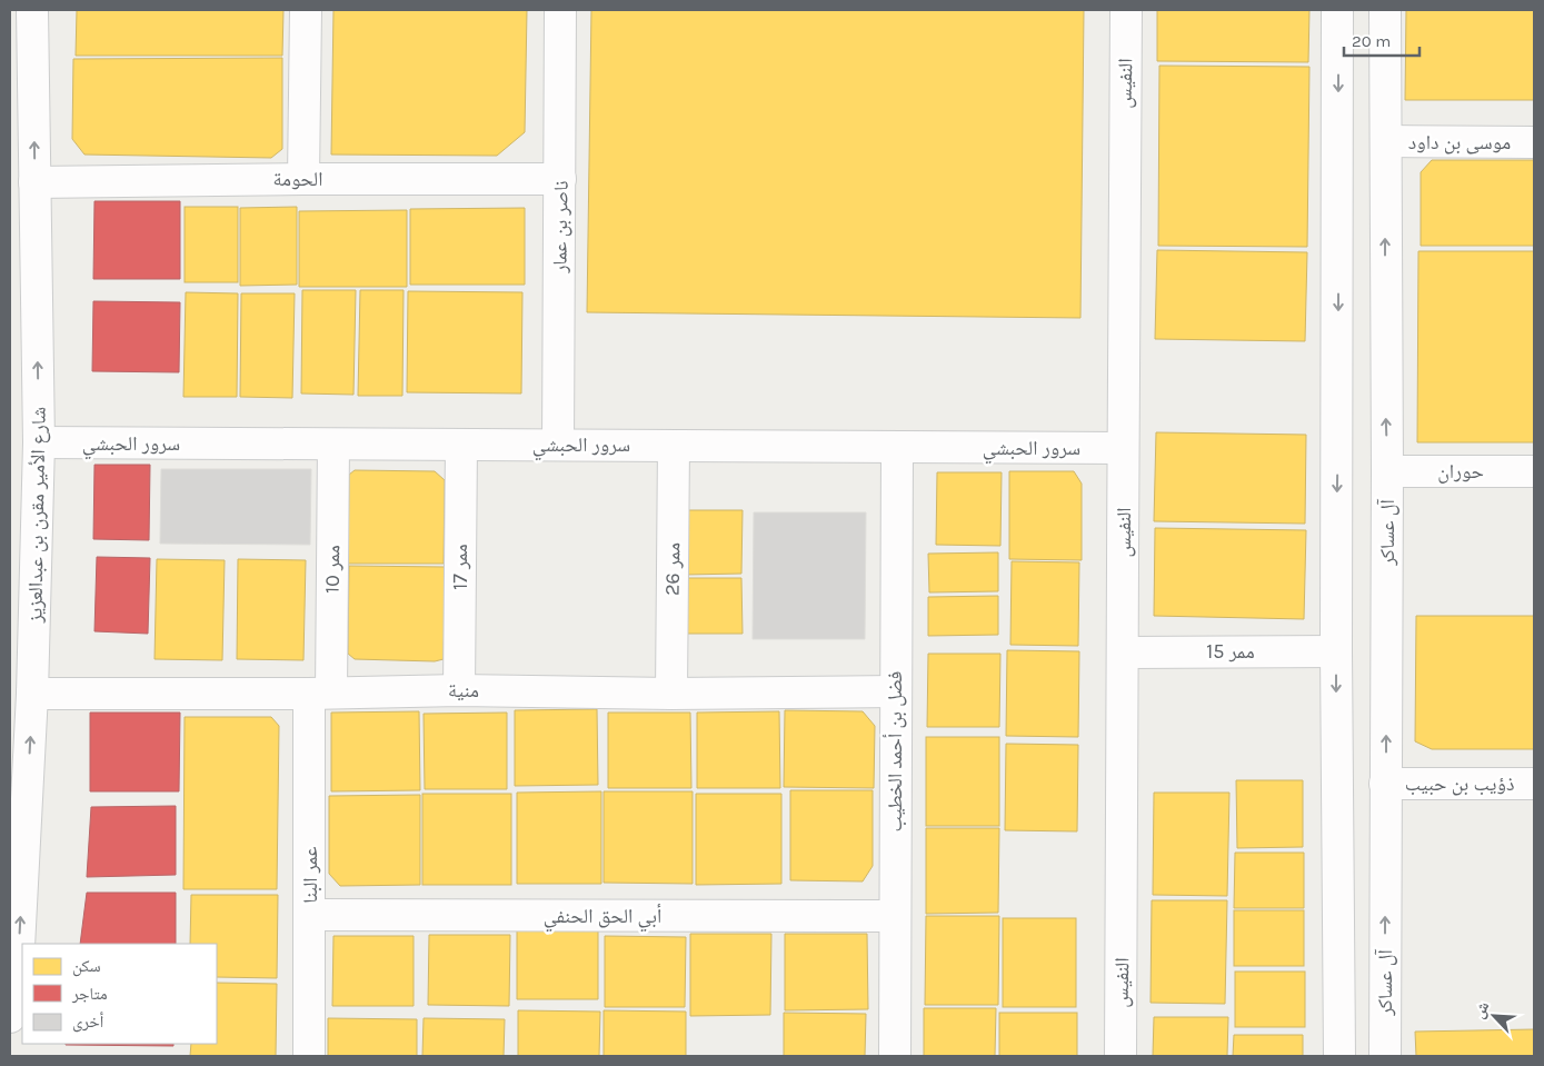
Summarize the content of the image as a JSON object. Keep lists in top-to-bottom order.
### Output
{
  "streets": {
    "street": [
      "النفيس",
      "موسى بن داود",
      "الحومة",
      "ناصر بن عمار",
      "سرور الحبشي",
      "حوران",
      "شارع الأمير مقرن بن عبدالعزيز",
      "آل عساكر",
      "ممر 17",
      "ممر 10",
      "ممر 26",
      "ممر 15",
      "منية",
      "فضل بن أحمد الخطيب",
      "ذؤيب بن حبيب",
      "عمر البنا",
      "أبي الحق الحنفي"
    ]
  },
  "crossings": [
    ["النفيس", "سرور الحبشي"],
    ["النفيس", "ممر 15"],
    ["موسى بن داود", "آل عساكر"],
    ["الحومة", "ناصر بن عمار"],
    ["الحومة", "شارع الأمير مقرن بن عبدالعزيز"],
    ["ناصر بن عمار", "سرور الحبشي"],
    ["سرور الحبشي", "شارع الأمير مقرن بن عبدالعزيز"],
    ["سرور الحبشي", "ممر 17"],
    ["سرور الحبشي", "ممر 10"],
    ["سرور الحبشي", "ممر 26"],
    ["سرور الحبشي", "فضل بن أحمد الخطيب"],
    ["حوران", "آل عساكر"],
    ["شارع الأمير مقرن بن عبدالعزيز", "منية"],
    ["آل عساكر", "ذؤيب بن حبيب"],
    ["ممر 17", "منية"],
    ["ممر 10", "منية"],
    ["ممر 10", "عمر البنا"],
    ["ممر 26", "منية"],
    ["منية", "فضل بن أحمد الخطيب"],
    ["منية", "عمر البنا"],
    ["فضل بن أحمد الخطيب", "أبي الحق الحنفي"],
    ["عمر البنا", "أبي الحق الحنفي"]
  ],
  "one_way": ["شارع الأمير مقرن بن عبدالعزيز"],
  "legend": ["سكن", "متاجر", "أخرى"],
  "scale_bar": "20 m",
  "north": "top left"
}
